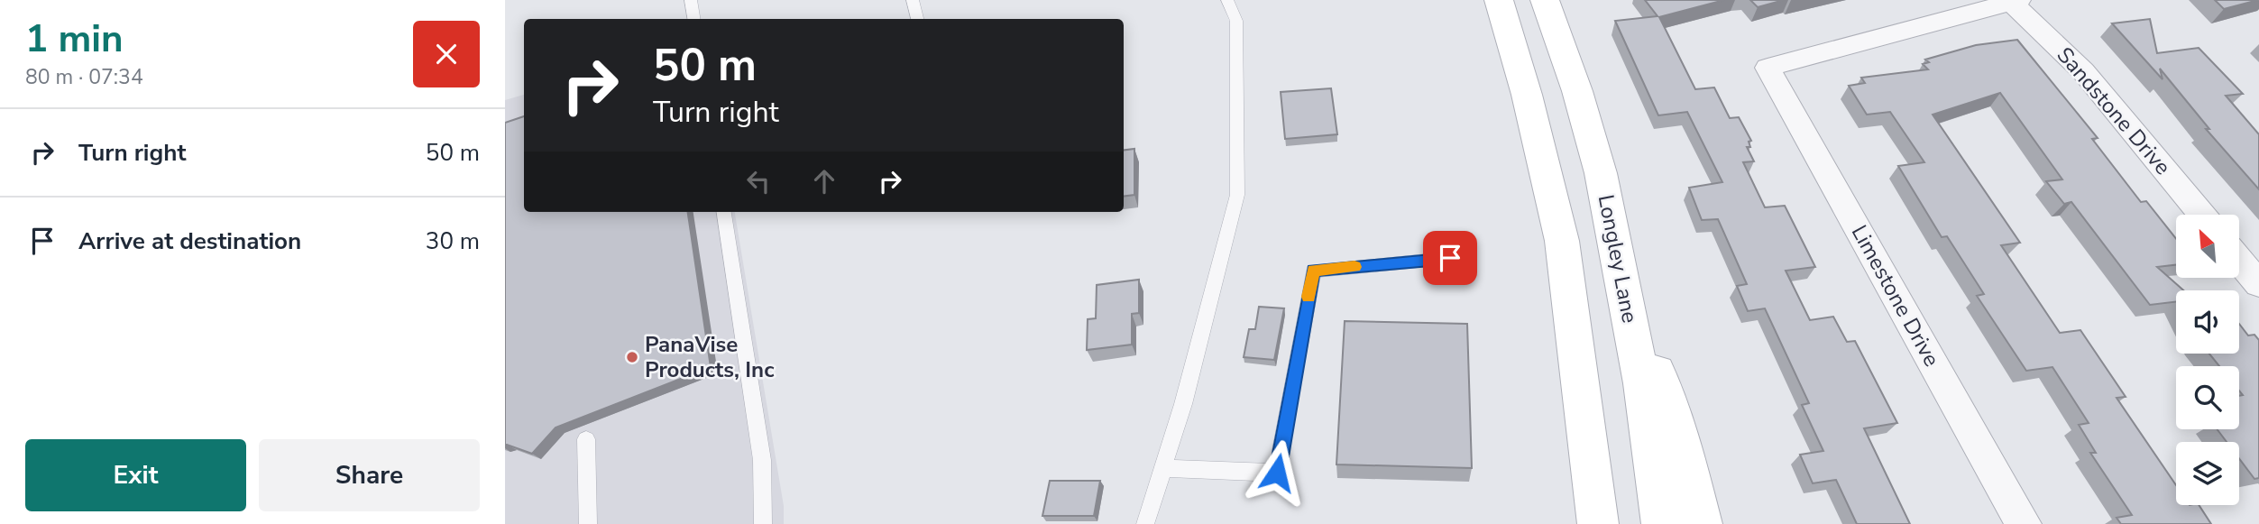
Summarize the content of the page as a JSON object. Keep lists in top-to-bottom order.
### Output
{
  "streets": {
    "main road": ["Longley Lane"],
    "street": ["Sandstone Drive", "Limestone Drive"]
  },
  "crossings": [
    ["Sandstone Drive", "Limestone Drive"]
  ],
  "places": ["PanaVise Products, Inc"],
  "north": "top left",
  "page": {
    "heading": ["1 min", "80 m · 07:34"],
    "turn": ["50 m", "Turn right"],
    "list": [
      {
        "name": "Turn right",
        "value": "50 m"
      },
      {
        "name": "Arrive at destination",
        "value": "30 m"
      }
    ],
    "buttons": ["Exit", "Share"]
  }
}
